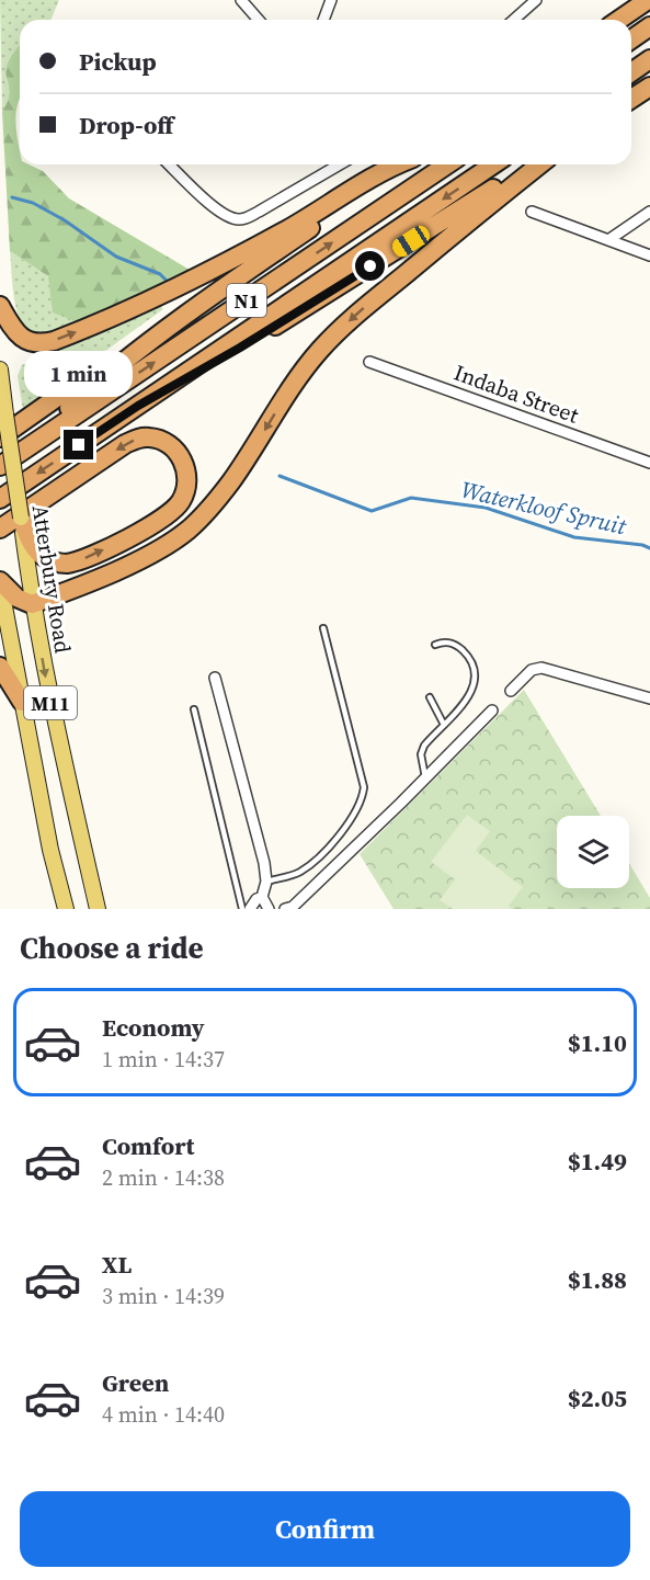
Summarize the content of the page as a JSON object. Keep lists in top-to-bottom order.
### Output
{
  "streets": {
    "highway": ["N1"],
    "main road": ["Atterbury Road", "M11"],
    "street": ["Indaba Street"]
  },
  "water": ["Waterkloof Spruit"],
  "page": {
    "banner": ["Pickup", "Drop-off"],
    "bubble": "1 min",
    "heading": "Choose a ride",
    "list": [
      {
        "name": "Economy",
        "note": "1 min · 14:37",
        "value": "$1.10"
      },
      {
        "name": "Comfort",
        "note": "2 min · 14:38",
        "value": "$1.49"
      },
      {
        "name": "XL",
        "note": "3 min · 14:39",
        "value": "$1.88"
      },
      {
        "name": "Green",
        "note": "4 min · 14:40",
        "value": "$2.05"
      }
    ],
    "buttons": "Confirm"
  }
}
